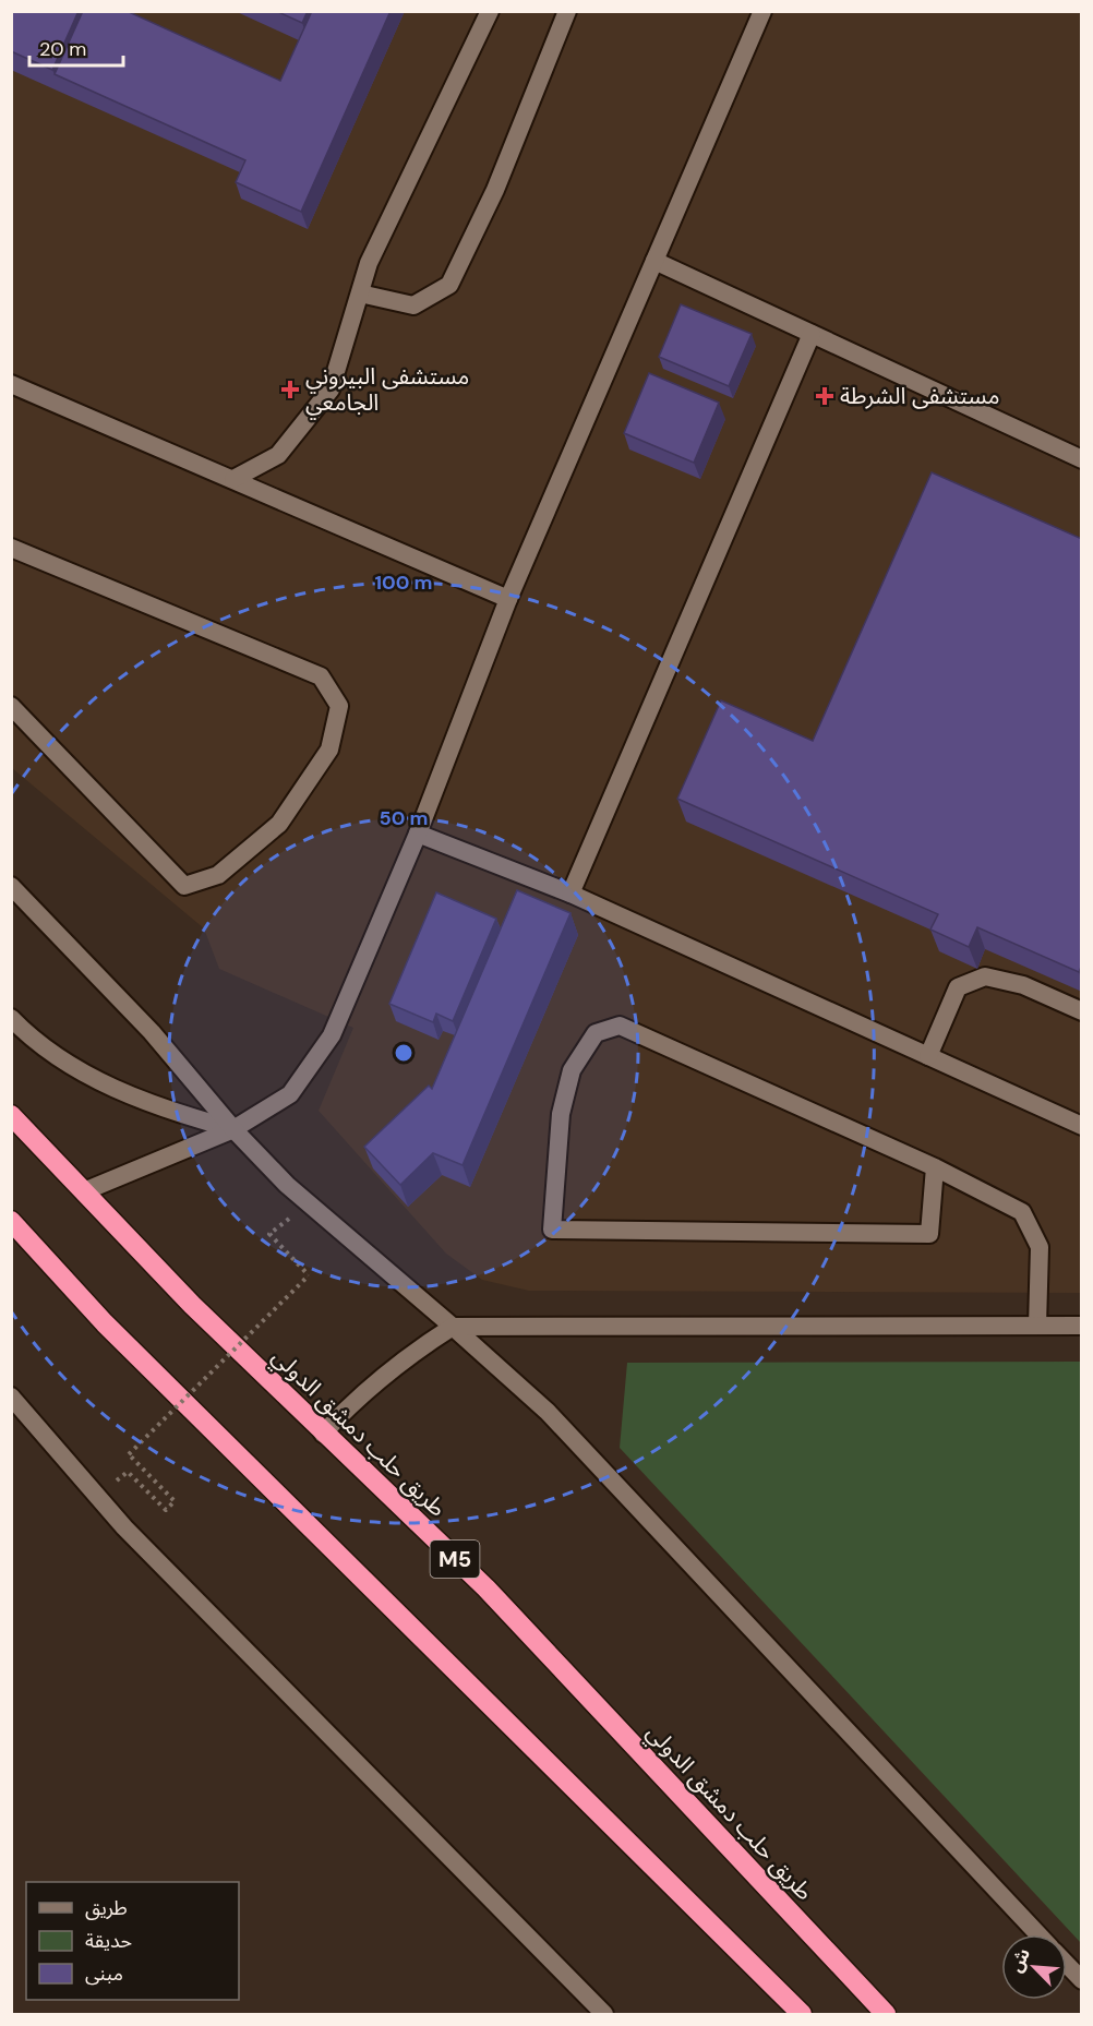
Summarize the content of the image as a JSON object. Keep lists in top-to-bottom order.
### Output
{
  "streets": {
    "highway": ["طريق حلب دمشق الدولي", "M5"]
  },
  "places": {
    "health": ["مستشفى البيروني الجامعي", "مستشفى الشرطة"]
  },
  "legend": ["طريق", "حديقة", "مبنى"],
  "scale_bar": "20 m",
  "north": "top left",
  "rings": ["100 m", "50 m"]
}
